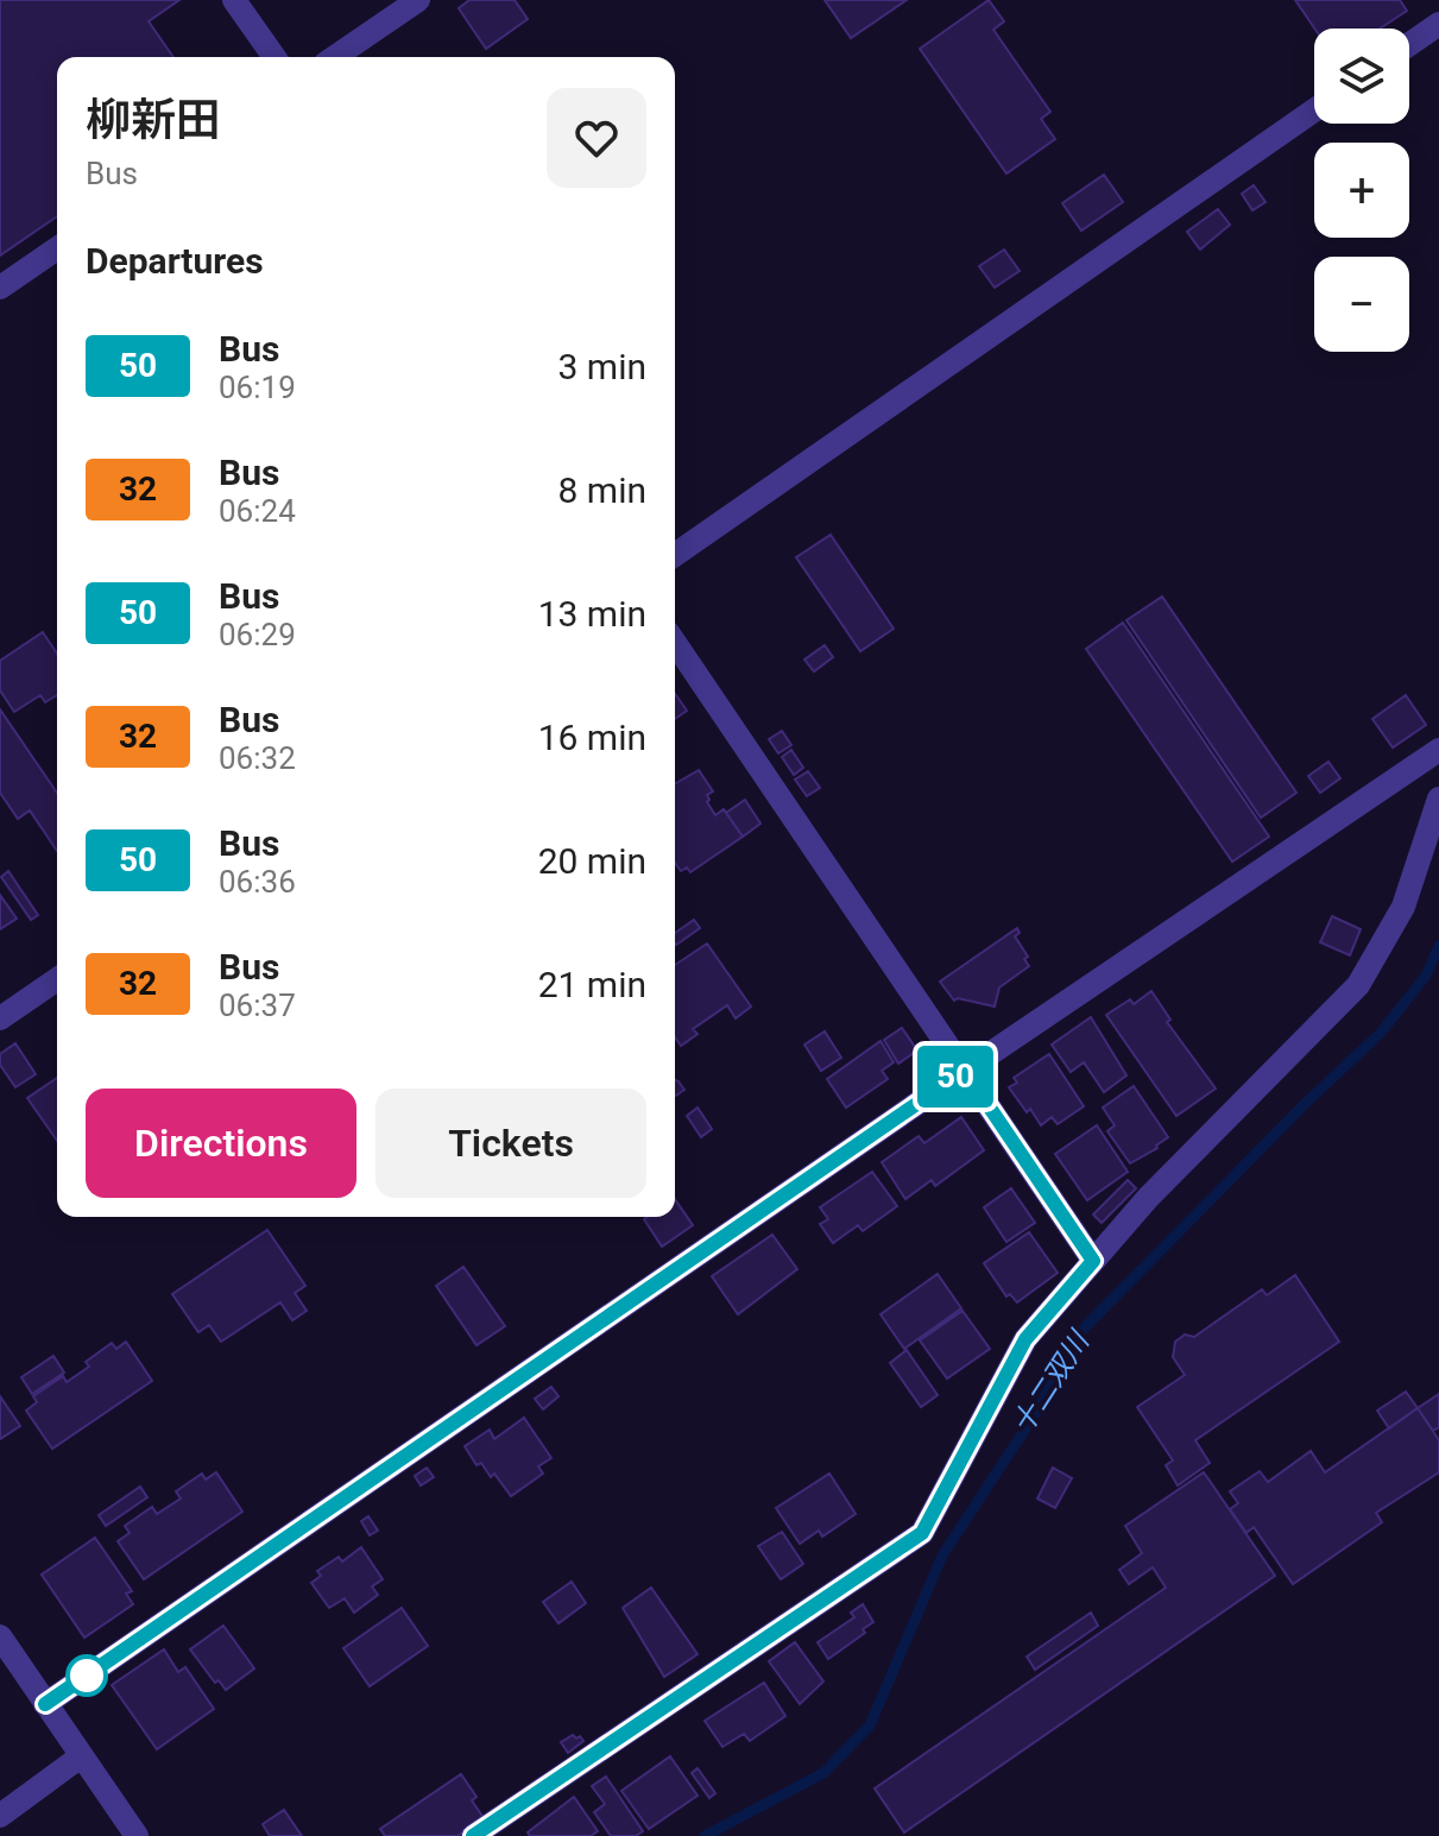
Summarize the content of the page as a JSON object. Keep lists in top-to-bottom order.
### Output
{
  "water": ["十二双川"],
  "lines": ["bus line 50"],
  "page": {
    "on_map": "50",
    "map_buttons": ["+", "−"],
    "heading": [
      ["柳新田", "Bus"],
      "Departures"
    ],
    "list": [
      {
        "mark": "50",
        "name": "Bus",
        "note": "06:19",
        "value": "3 min"
      },
      {
        "mark": "32",
        "name": "Bus",
        "note": "06:24",
        "value": "8 min"
      },
      {
        "mark": "50",
        "name": "Bus",
        "note": "06:29",
        "value": "13 min"
      },
      {
        "mark": "32",
        "name": "Bus",
        "note": "06:32",
        "value": "16 min"
      },
      {
        "mark": "50",
        "name": "Bus",
        "note": "06:36",
        "value": "20 min"
      },
      {
        "mark": "32",
        "name": "Bus",
        "note": "06:37",
        "value": "21 min"
      }
    ],
    "buttons": ["Directions", "Tickets"]
  }
}
